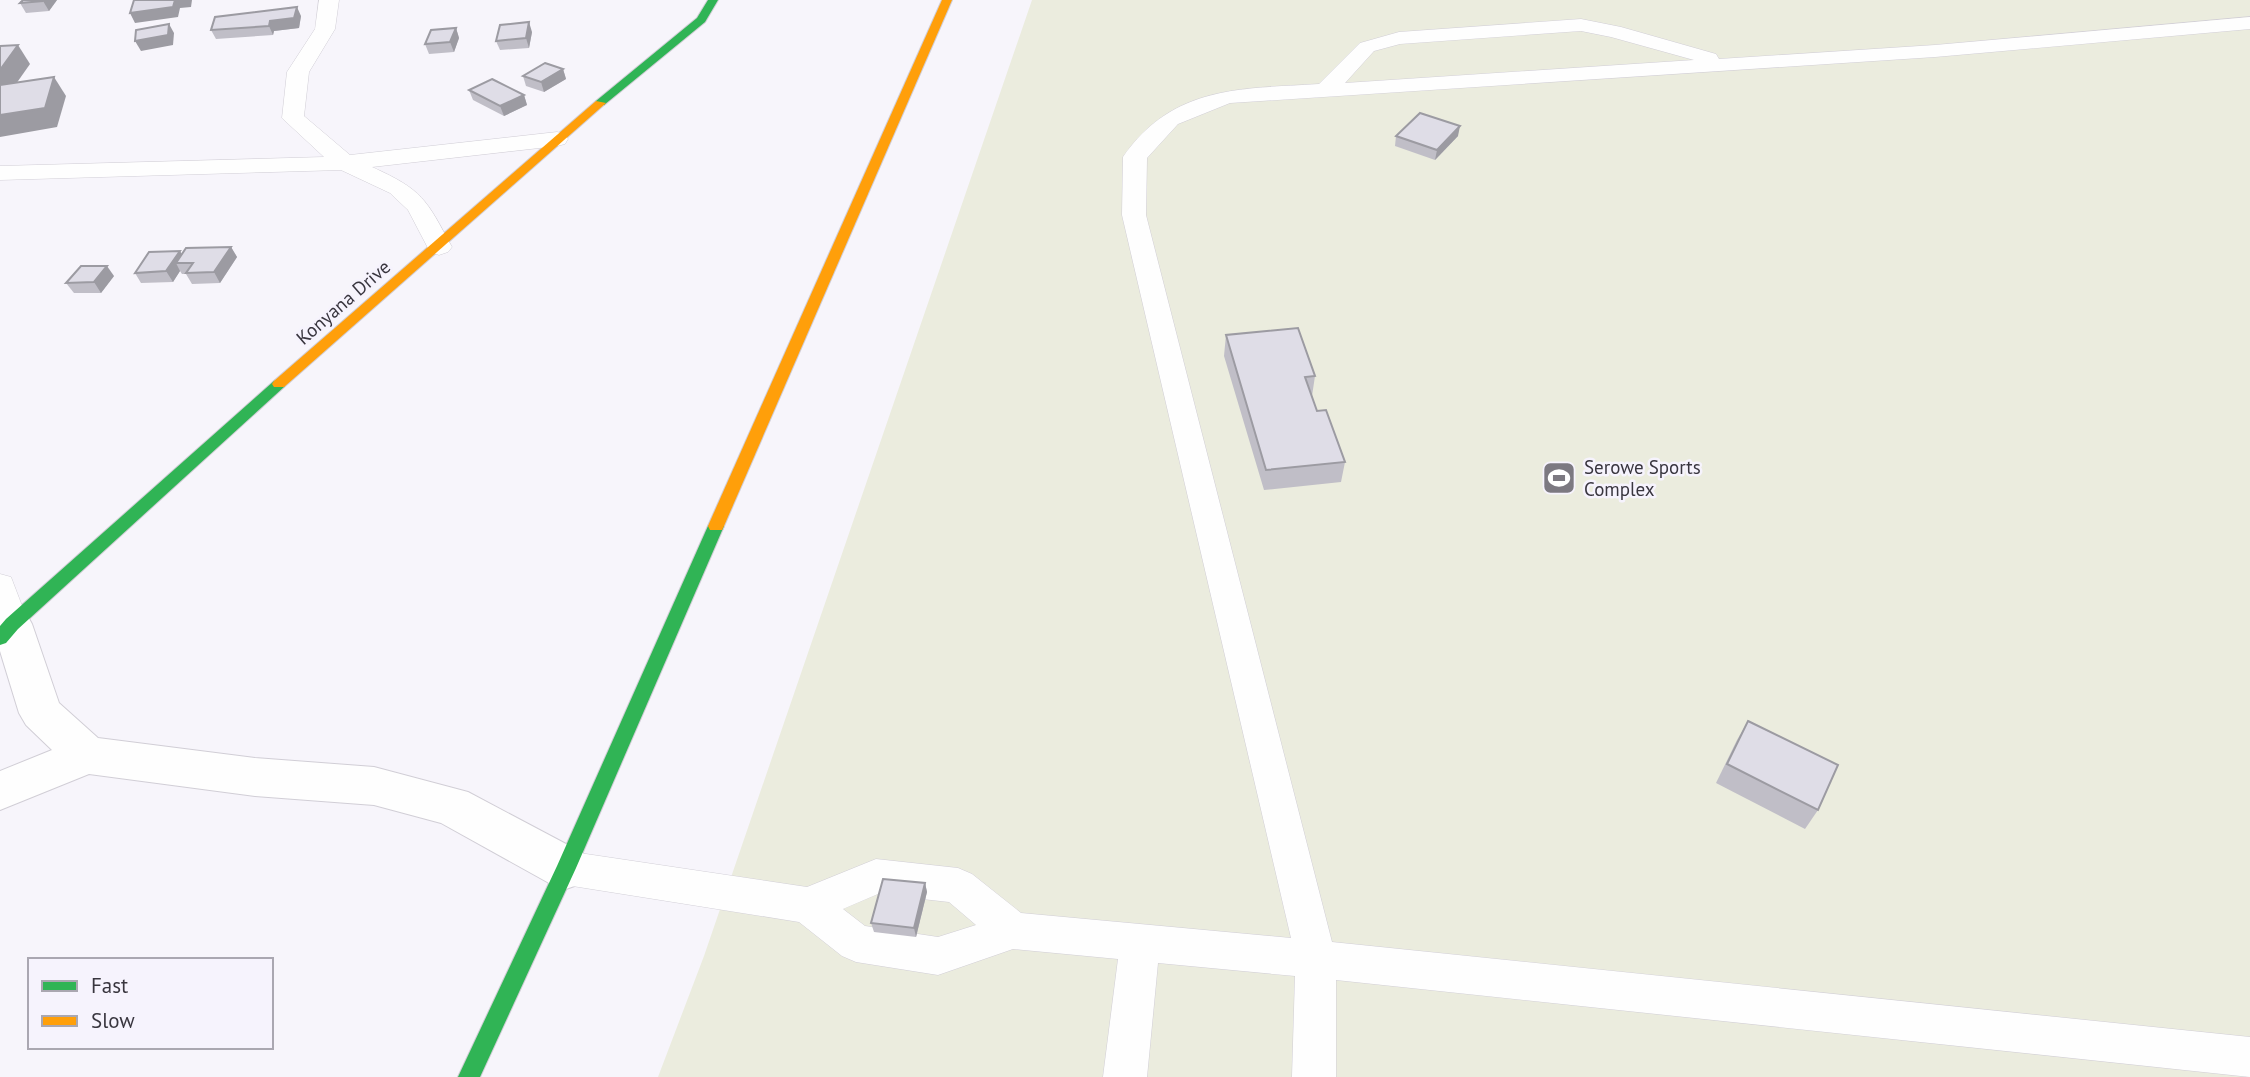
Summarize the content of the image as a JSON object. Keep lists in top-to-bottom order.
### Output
{
  "streets": {
    "street": ["Konyana Drive"]
  },
  "places": {
    "sports": ["Serowe Sports Complex"]
  },
  "legend": ["Fast", "Slow"]
}
